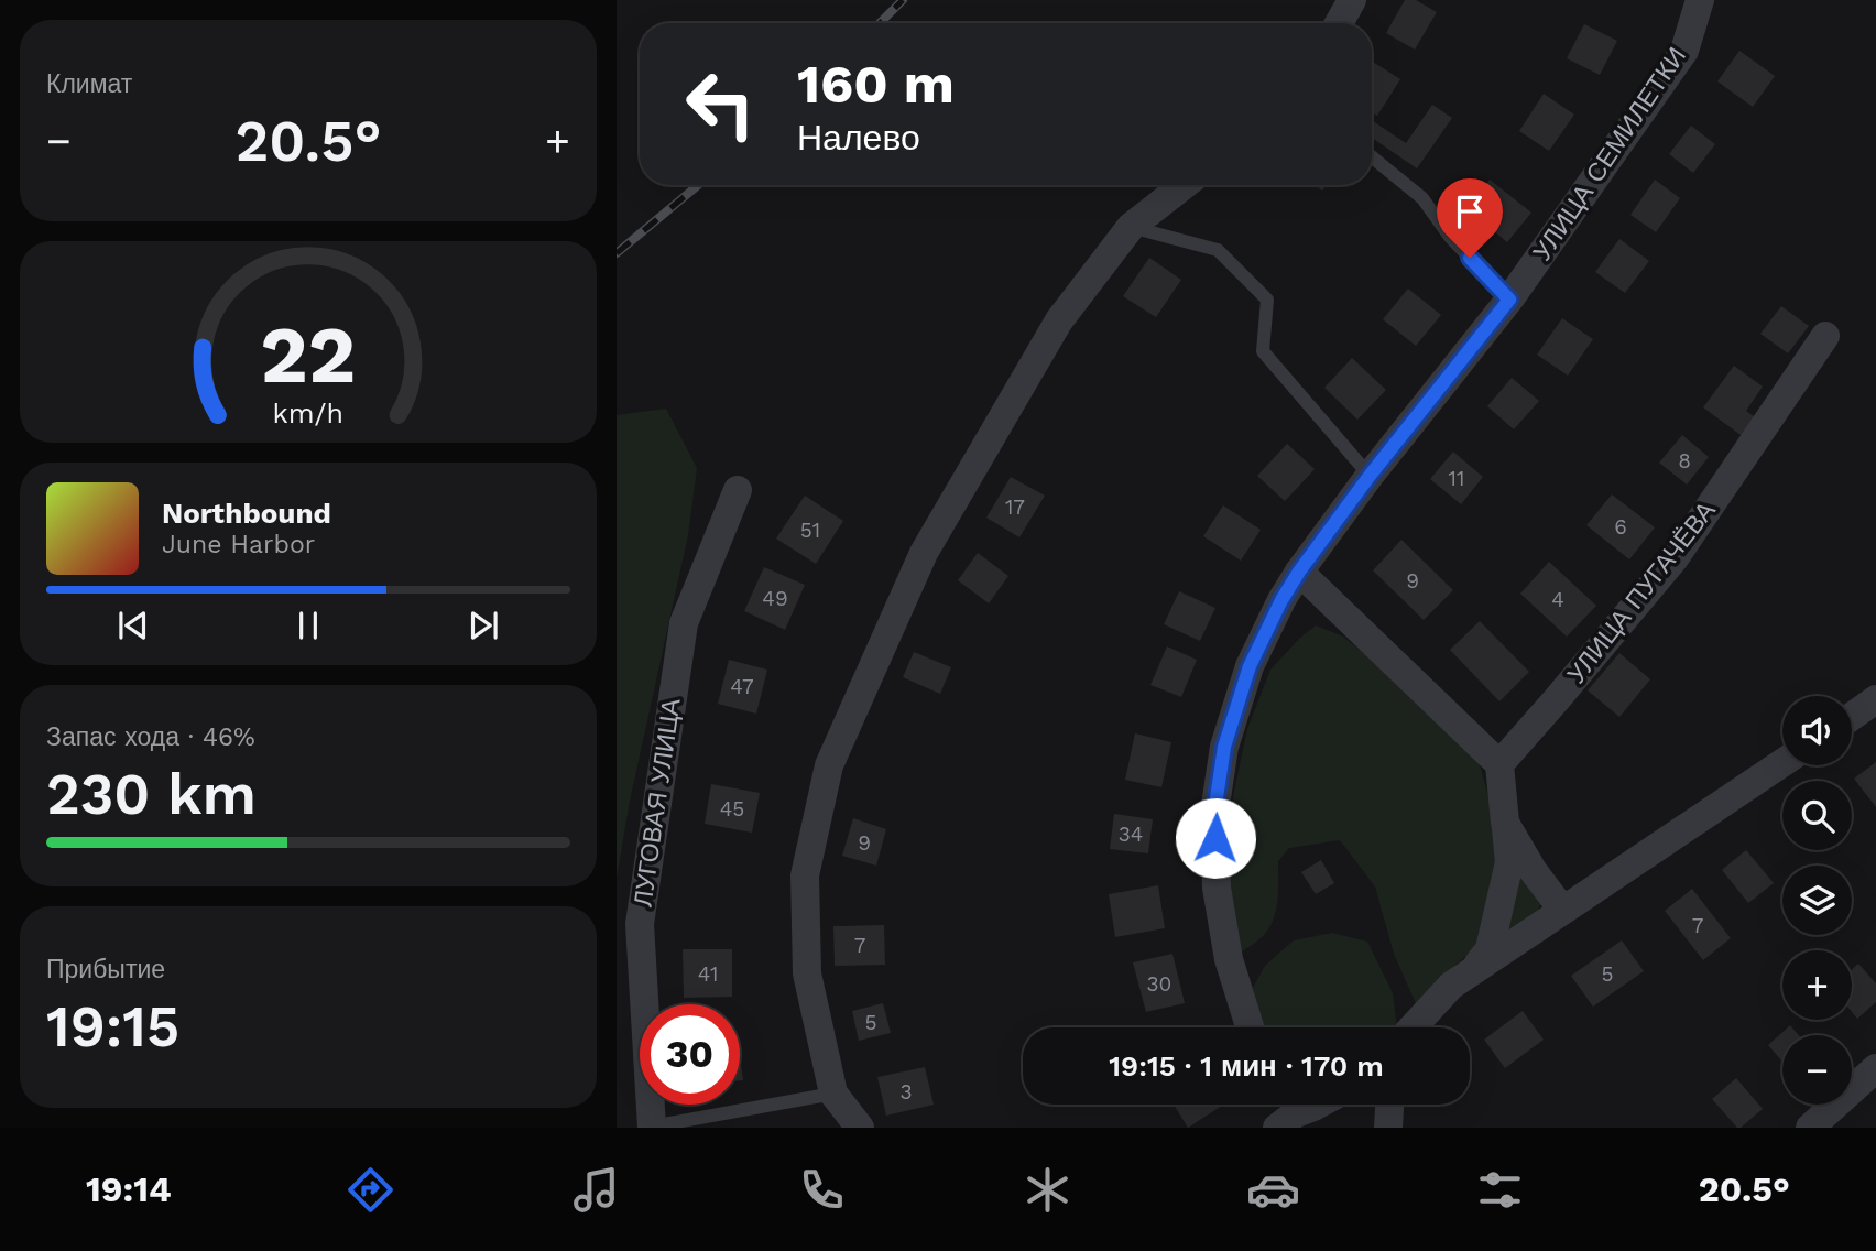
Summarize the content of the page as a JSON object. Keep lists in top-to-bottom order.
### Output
{
  "streets": {
    "street": ["УЛИЦА СЕМИЛЕТКИ", "УЛИЦА ПУГАЧЁВА", "ЛУГОВАЯ УЛИЦА"]
  },
  "house_numbers": [
    "8",
    "11",
    "17",
    "6",
    "51",
    "9",
    "49",
    "4",
    "47",
    "45",
    "34",
    "9",
    "7",
    "7",
    "41",
    "5",
    "30",
    "5",
    "3"
  ],
  "page": {
    "tile": [
      "Климат",
      ["Запас хода · 46%", "230 km"],
      ["Прибытие", "19:15"]
    ],
    "turn": ["160 m", "Налево"],
    "heat": ["−", "20.5°", "+"],
    "song": ["Northbound", "June Harbor"],
    "map_buttons": ["+", "−"],
    "limit": "30",
    "trip": "19:15 · 1 мин · 170 m",
    "tabs": ["19:14", "20.5°"],
    "gauge": ["22", "km/h"]
  }
}
